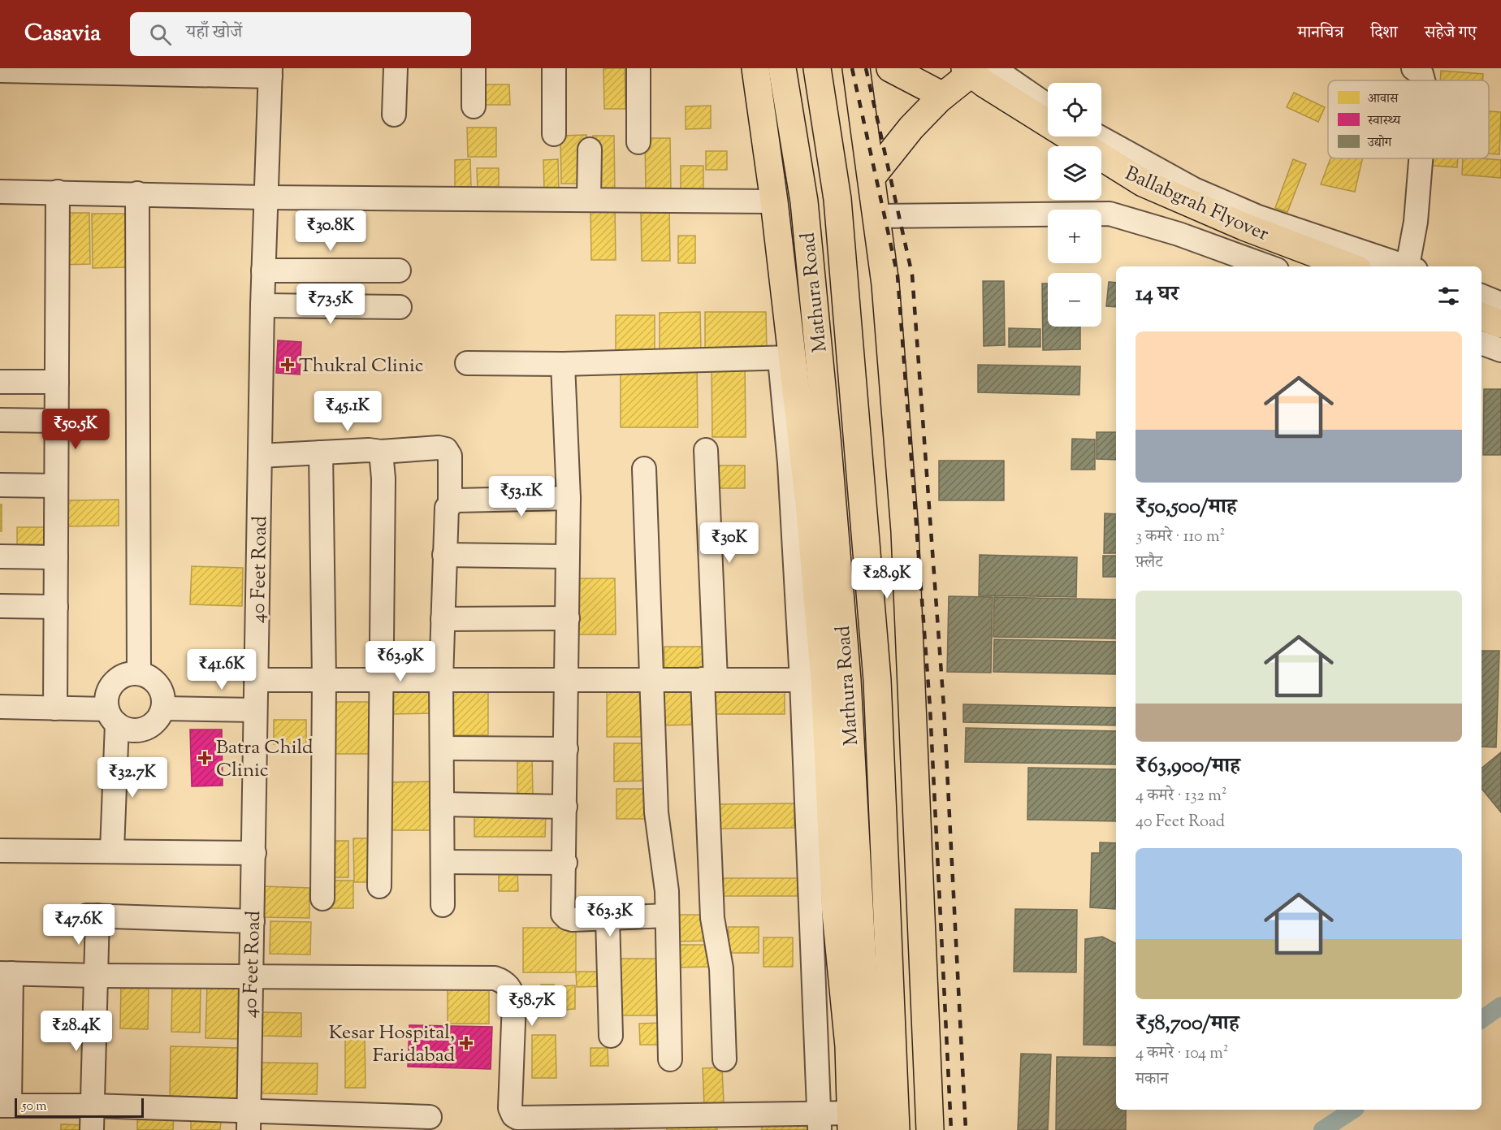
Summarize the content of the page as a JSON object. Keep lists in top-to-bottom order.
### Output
{
  "streets": {
    "main road": ["Ballabgrah Flyover", "Mathura Road"],
    "street": ["40 Feet Road"]
  },
  "places": {
    "health": ["Thukral Clinic", "Batra Child Clinic", "Kesar Hospital, Faridabad"]
  },
  "legend": ["आवास", "स्वास्थ्य", "उद्योग"],
  "scale_bar": "50 m",
  "page": {
    "header": "Casavia",
    "search": "यहाँ खोजें",
    "nav": ["मानचित्र", "दिशा", "सहेजे गए"],
    "map_buttons": ["+", "−"],
    "price": [
      "₹30.8K",
      "₹73.5K",
      "₹45.1K",
      "₹50.5K",
      "₹53.1K",
      "₹30K",
      "₹28.9K",
      "₹63.9K",
      "₹41.6K",
      "₹32.7K",
      "₹63.3K",
      "₹47.6K",
      "₹58.7K",
      "₹28.4K"
    ],
    "heading": "14 घर",
    "list": [
      {
        "name": "₹50,500/माह",
        "note": "3 कमरे · 110 m² · फ़्लैट"
      },
      {
        "name": "₹63,900/माह",
        "note": "4 कमरे · 132 m² · 40 Feet Road"
      },
      {
        "name": "₹58,700/माह",
        "note": "4 कमरे · 104 m² · मकान"
      }
    ],
    "scale": "50 m"
  }
}
